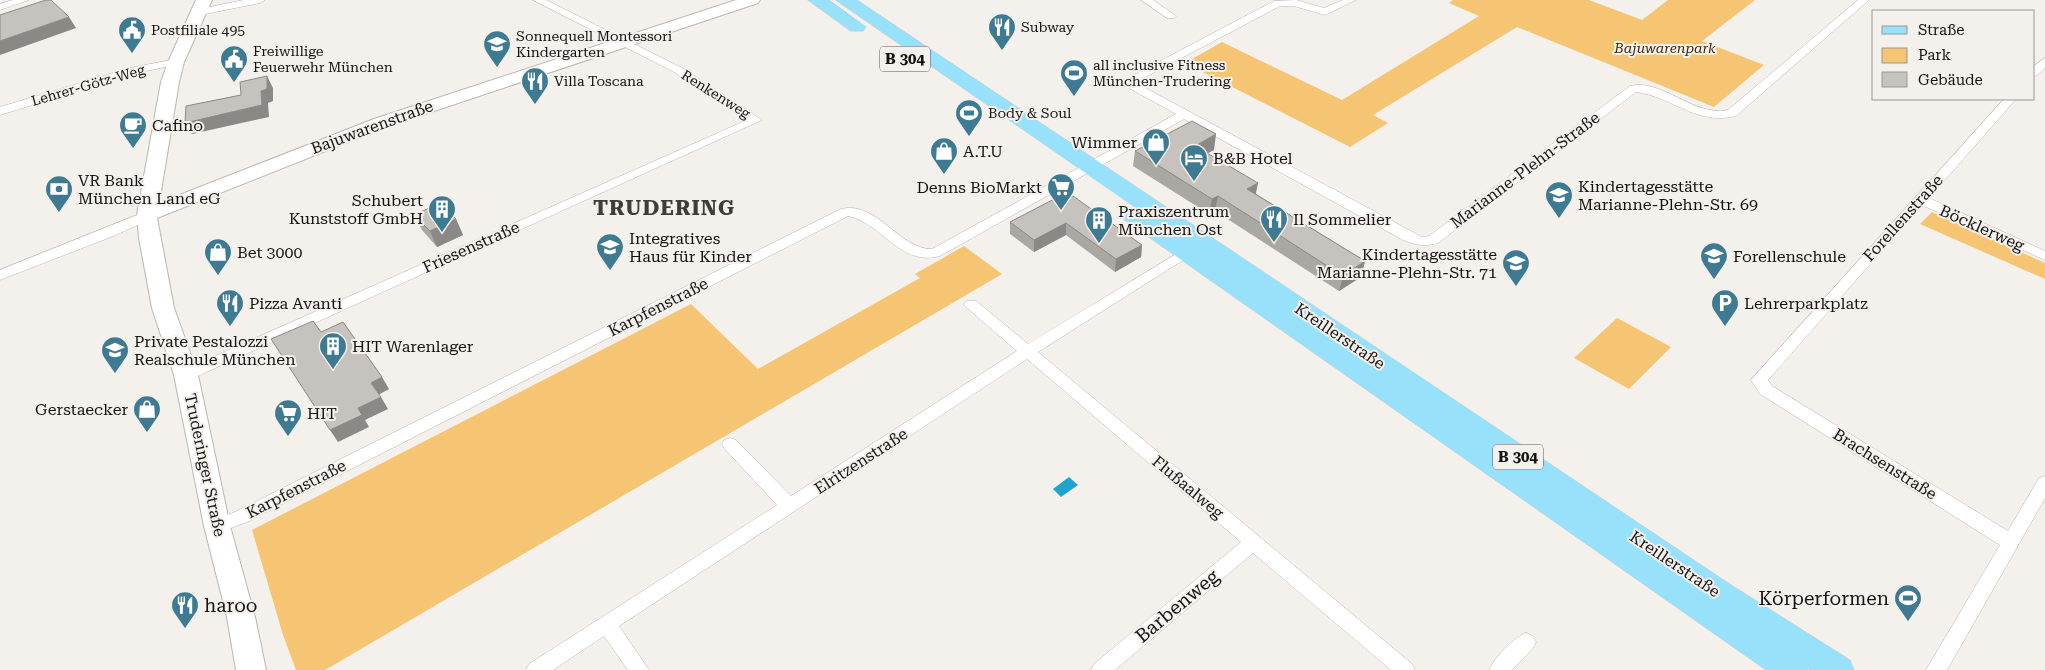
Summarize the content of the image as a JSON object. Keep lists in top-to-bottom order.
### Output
{
  "streets": {
    "main road": ["B 304", "Kreillerstraße"],
    "street": [
      "Lehrer-Götz-Weg",
      "Renkenweg",
      "Bajuwarenstraße",
      "Marianne-Plehn-Straße",
      "Forellenstraße",
      "Böcklerweg",
      "Friesenstraße",
      "Karpfenstraße",
      "Elritzenstraße",
      "Brachsenstraße",
      "Truderinger Straße",
      "Flußaalweg",
      "Barbenweg"
    ]
  },
  "crossings": [
    ["Lehrer-Götz-Weg", "Truderinger Straße"],
    ["Renkenweg", "Bajuwarenstraße"],
    ["Renkenweg", "Friesenstraße"],
    ["Bajuwarenstraße", "Truderinger Straße"],
    ["Forellenstraße", "Böcklerweg"],
    ["Forellenstraße", "Brachsenstraße"],
    ["Friesenstraße", "Truderinger Straße"],
    ["Karpfenstraße", "Kreillerstraße"],
    ["Karpfenstraße", "Truderinger Straße"],
    ["Kreillerstraße", "Elritzenstraße"],
    ["Elritzenstraße", "Flußaalweg"],
    ["Flußaalweg", "Barbenweg"]
  ],
  "districts": ["TRUDERING"],
  "parks": ["Bajuwarenpark"],
  "places": {
    "restaurant": [
      "Subway",
      "Villa Toscana",
      "Il Sommelier",
      "Pizza Avanti",
      "haroo"
    ],
    "public building": ["Postfiliale 495", "Freiwillige Feuerwehr München"],
    "school or university": [
      "Sonnequell Montessori Kindergarten",
      "Kindertagesstätte Marianne-Plehn-Str. 69",
      "Integratives Haus für Kinder",
      "Forellenschule",
      "Kindertagesstätte Marianne-Plehn-Str. 71",
      "Private Pestalozzi Realschule München"
    ],
    "sports": ["all inclusive Fitness München-Trudering", "Body & Soul", "Körperformen"],
    "cafe": ["Cafino"],
    "shop": [
      "Wimmer",
      "A.T.U",
      "Bet 3000",
      "Gerstaecker"
    ],
    "hotel": ["B&B Hotel"],
    "supermarket": ["Denns BioMarkt", "HIT"],
    "bank": ["VR Bank München Land eG"],
    "building": ["Schubert Kunststoff GmbH", "Praxiszentrum München Ost", "HIT Warenlager"],
    "parking": ["Lehrerparkplatz"]
  },
  "legend": ["Straße", "Park", "Gebäude"]
}
